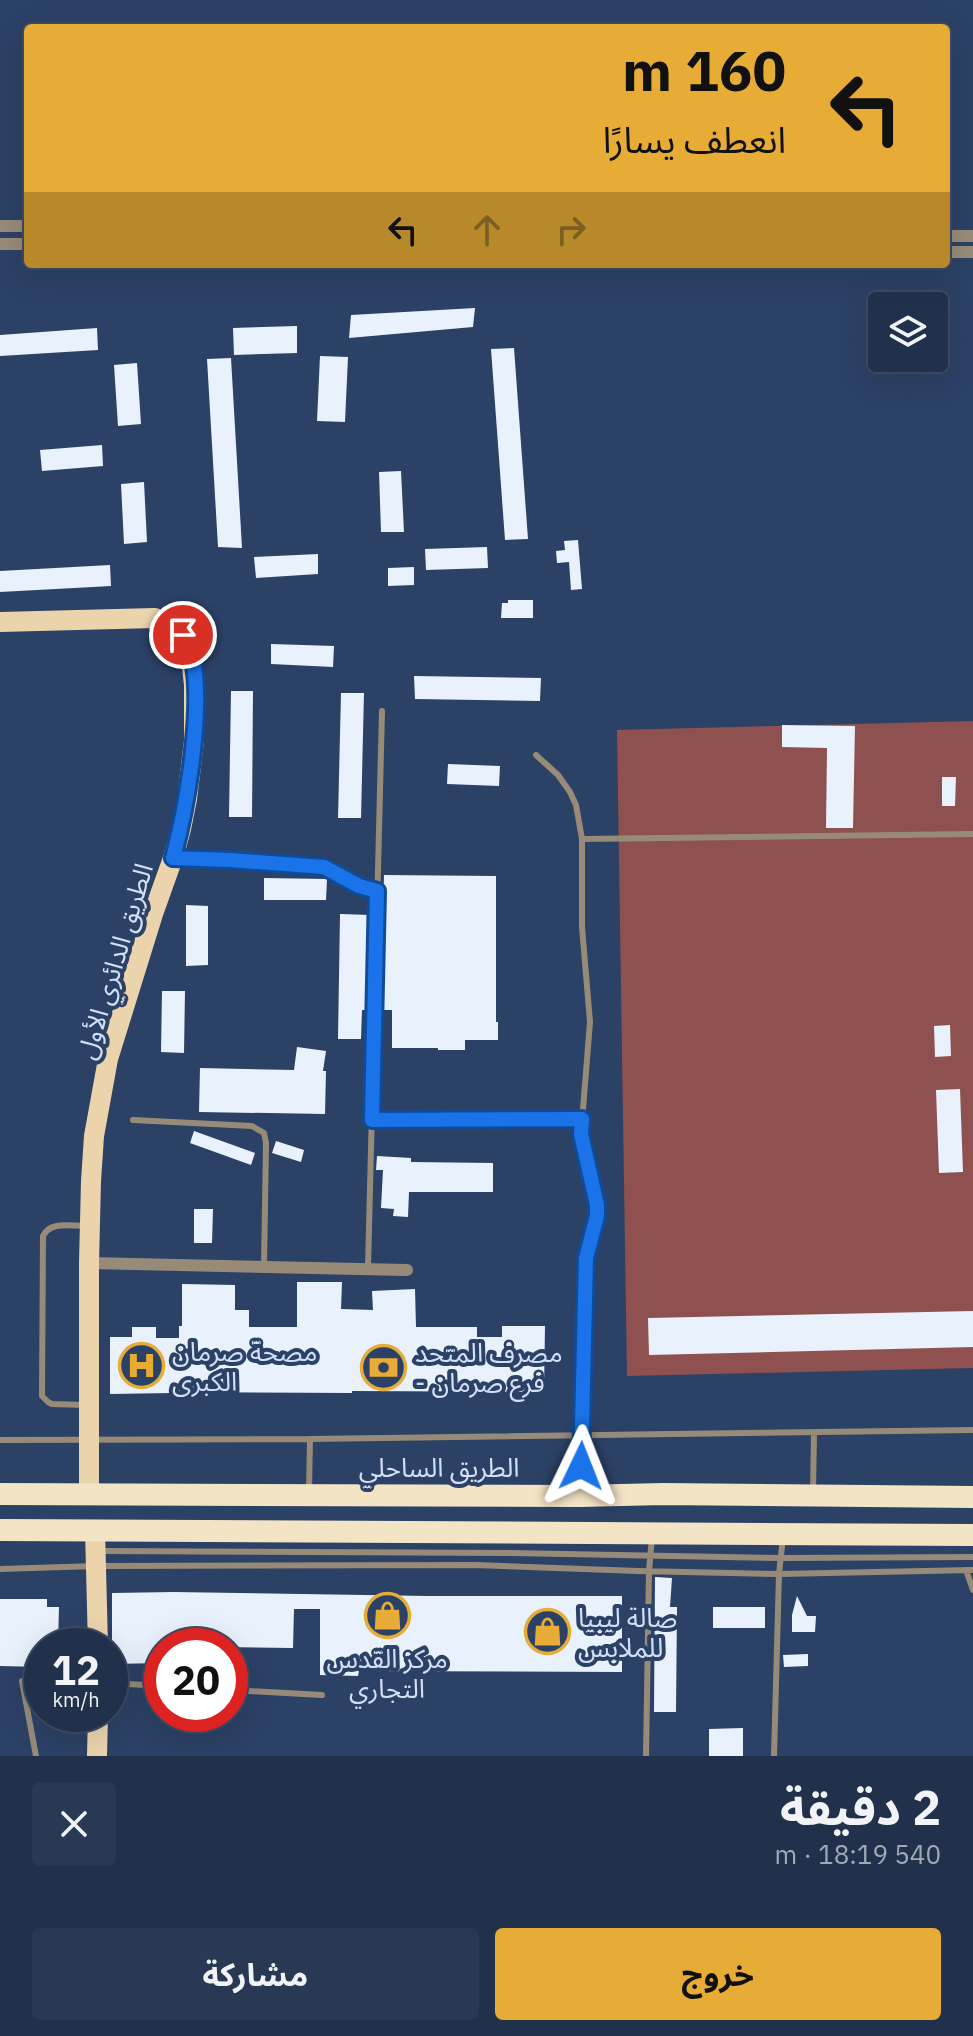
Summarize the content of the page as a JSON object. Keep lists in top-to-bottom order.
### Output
{
  "streets": {
    "highway": ["الطريق الساحلي"],
    "main road": ["الطريق الدائري الأول"]
  },
  "crossings": [
    ["الطريق الدائري الأول", "الطريق الساحلي"]
  ],
  "places": {
    "hospital": ["مصحة صرمان الكبرى"],
    "bank": ["مصرف المتحد - فرع صرمان"],
    "shop": ["مركز القدس التجاري", "صالة ليبيا للملابس"]
  },
  "page": {
    "turn": ["160 m", "انعطف يسارًا"],
    "speed": "12 km/h",
    "limit": "20",
    "heading": ["2 دقيقة", "540 m · 18:19"],
    "buttons": ["خروج", "مشاركة"]
  }
}
